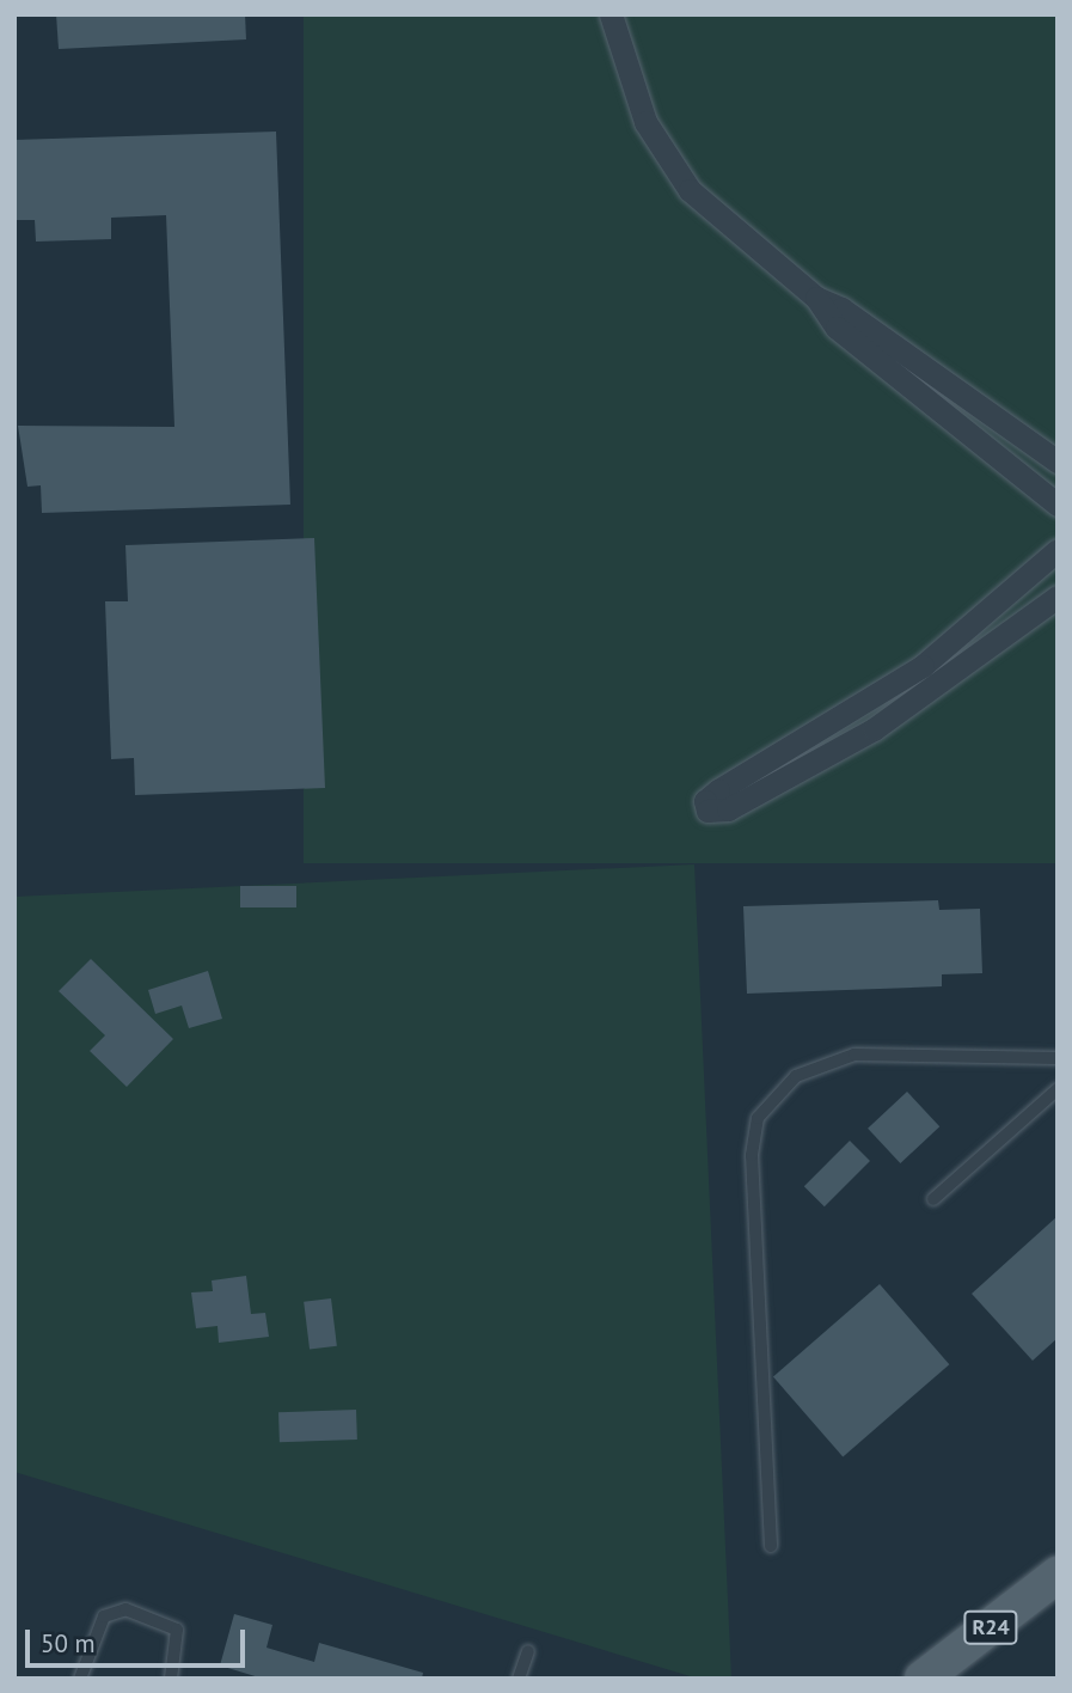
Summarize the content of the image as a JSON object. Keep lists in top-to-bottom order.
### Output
{
  "streets": {
    "main road": ["R24"]
  },
  "scale_bar": "50 m"
}
